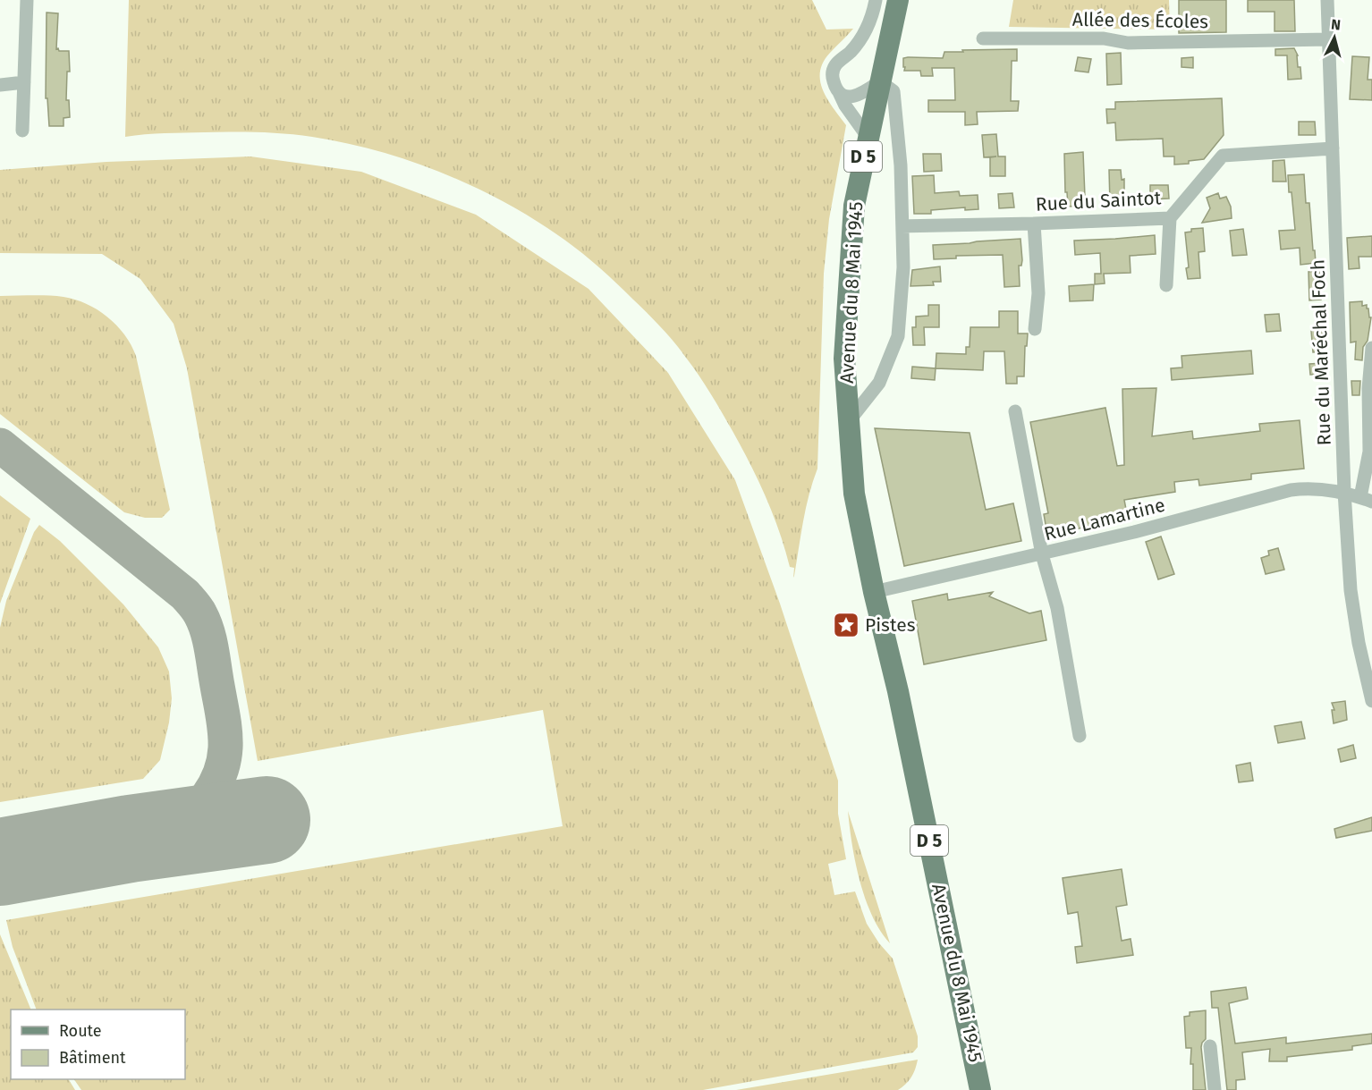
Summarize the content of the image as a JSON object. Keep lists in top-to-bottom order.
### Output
{
  "streets": {
    "main road": ["D 5", "Avenue du 8 Mai 1945"],
    "street": [
      "Allée des Écoles",
      "Rue du Saintot",
      "Rue du Maréchal Foch",
      "Rue Lamartine"
    ]
  },
  "crossings": [
    ["Allée des Écoles", "Rue du Maréchal Foch"],
    ["Rue du Saintot", "Rue du Maréchal Foch"],
    ["Avenue du 8 Mai 1945", "Rue Lamartine"],
    ["Rue du Maréchal Foch", "Rue Lamartine"]
  ],
  "places": {
    "place": ["Pistes"]
  },
  "legend": ["Route", "Bâtiment"],
  "north": "top"
}
